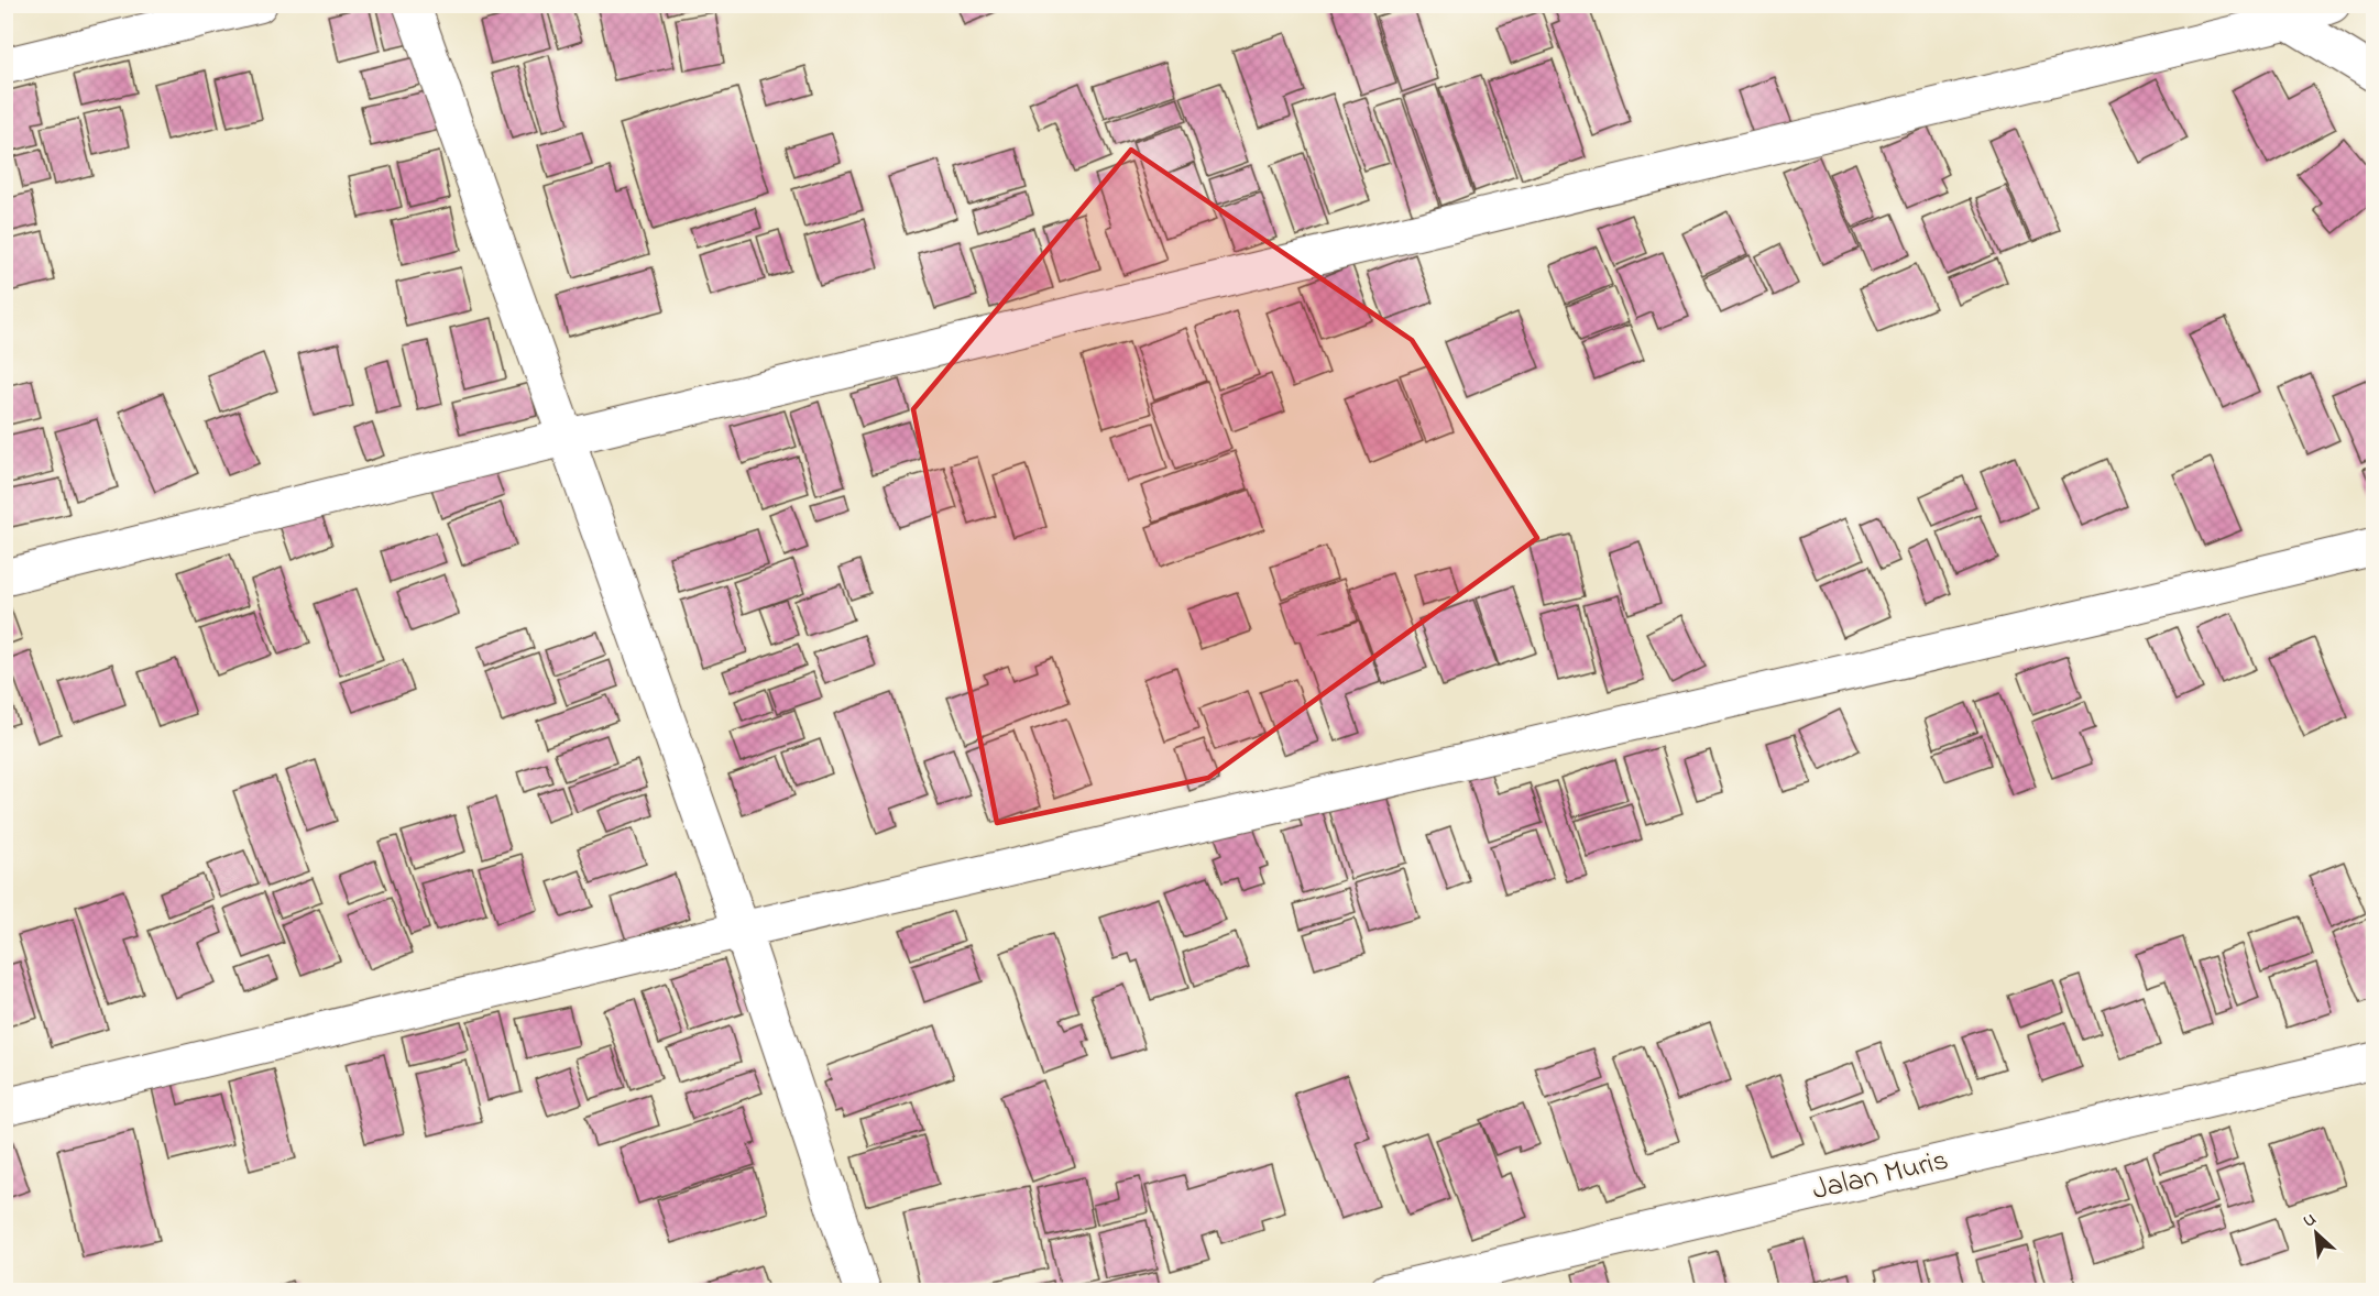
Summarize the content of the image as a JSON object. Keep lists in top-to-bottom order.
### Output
{
  "streets": {
    "street": ["Jalan Muris"]
  },
  "north": "top left"
}
